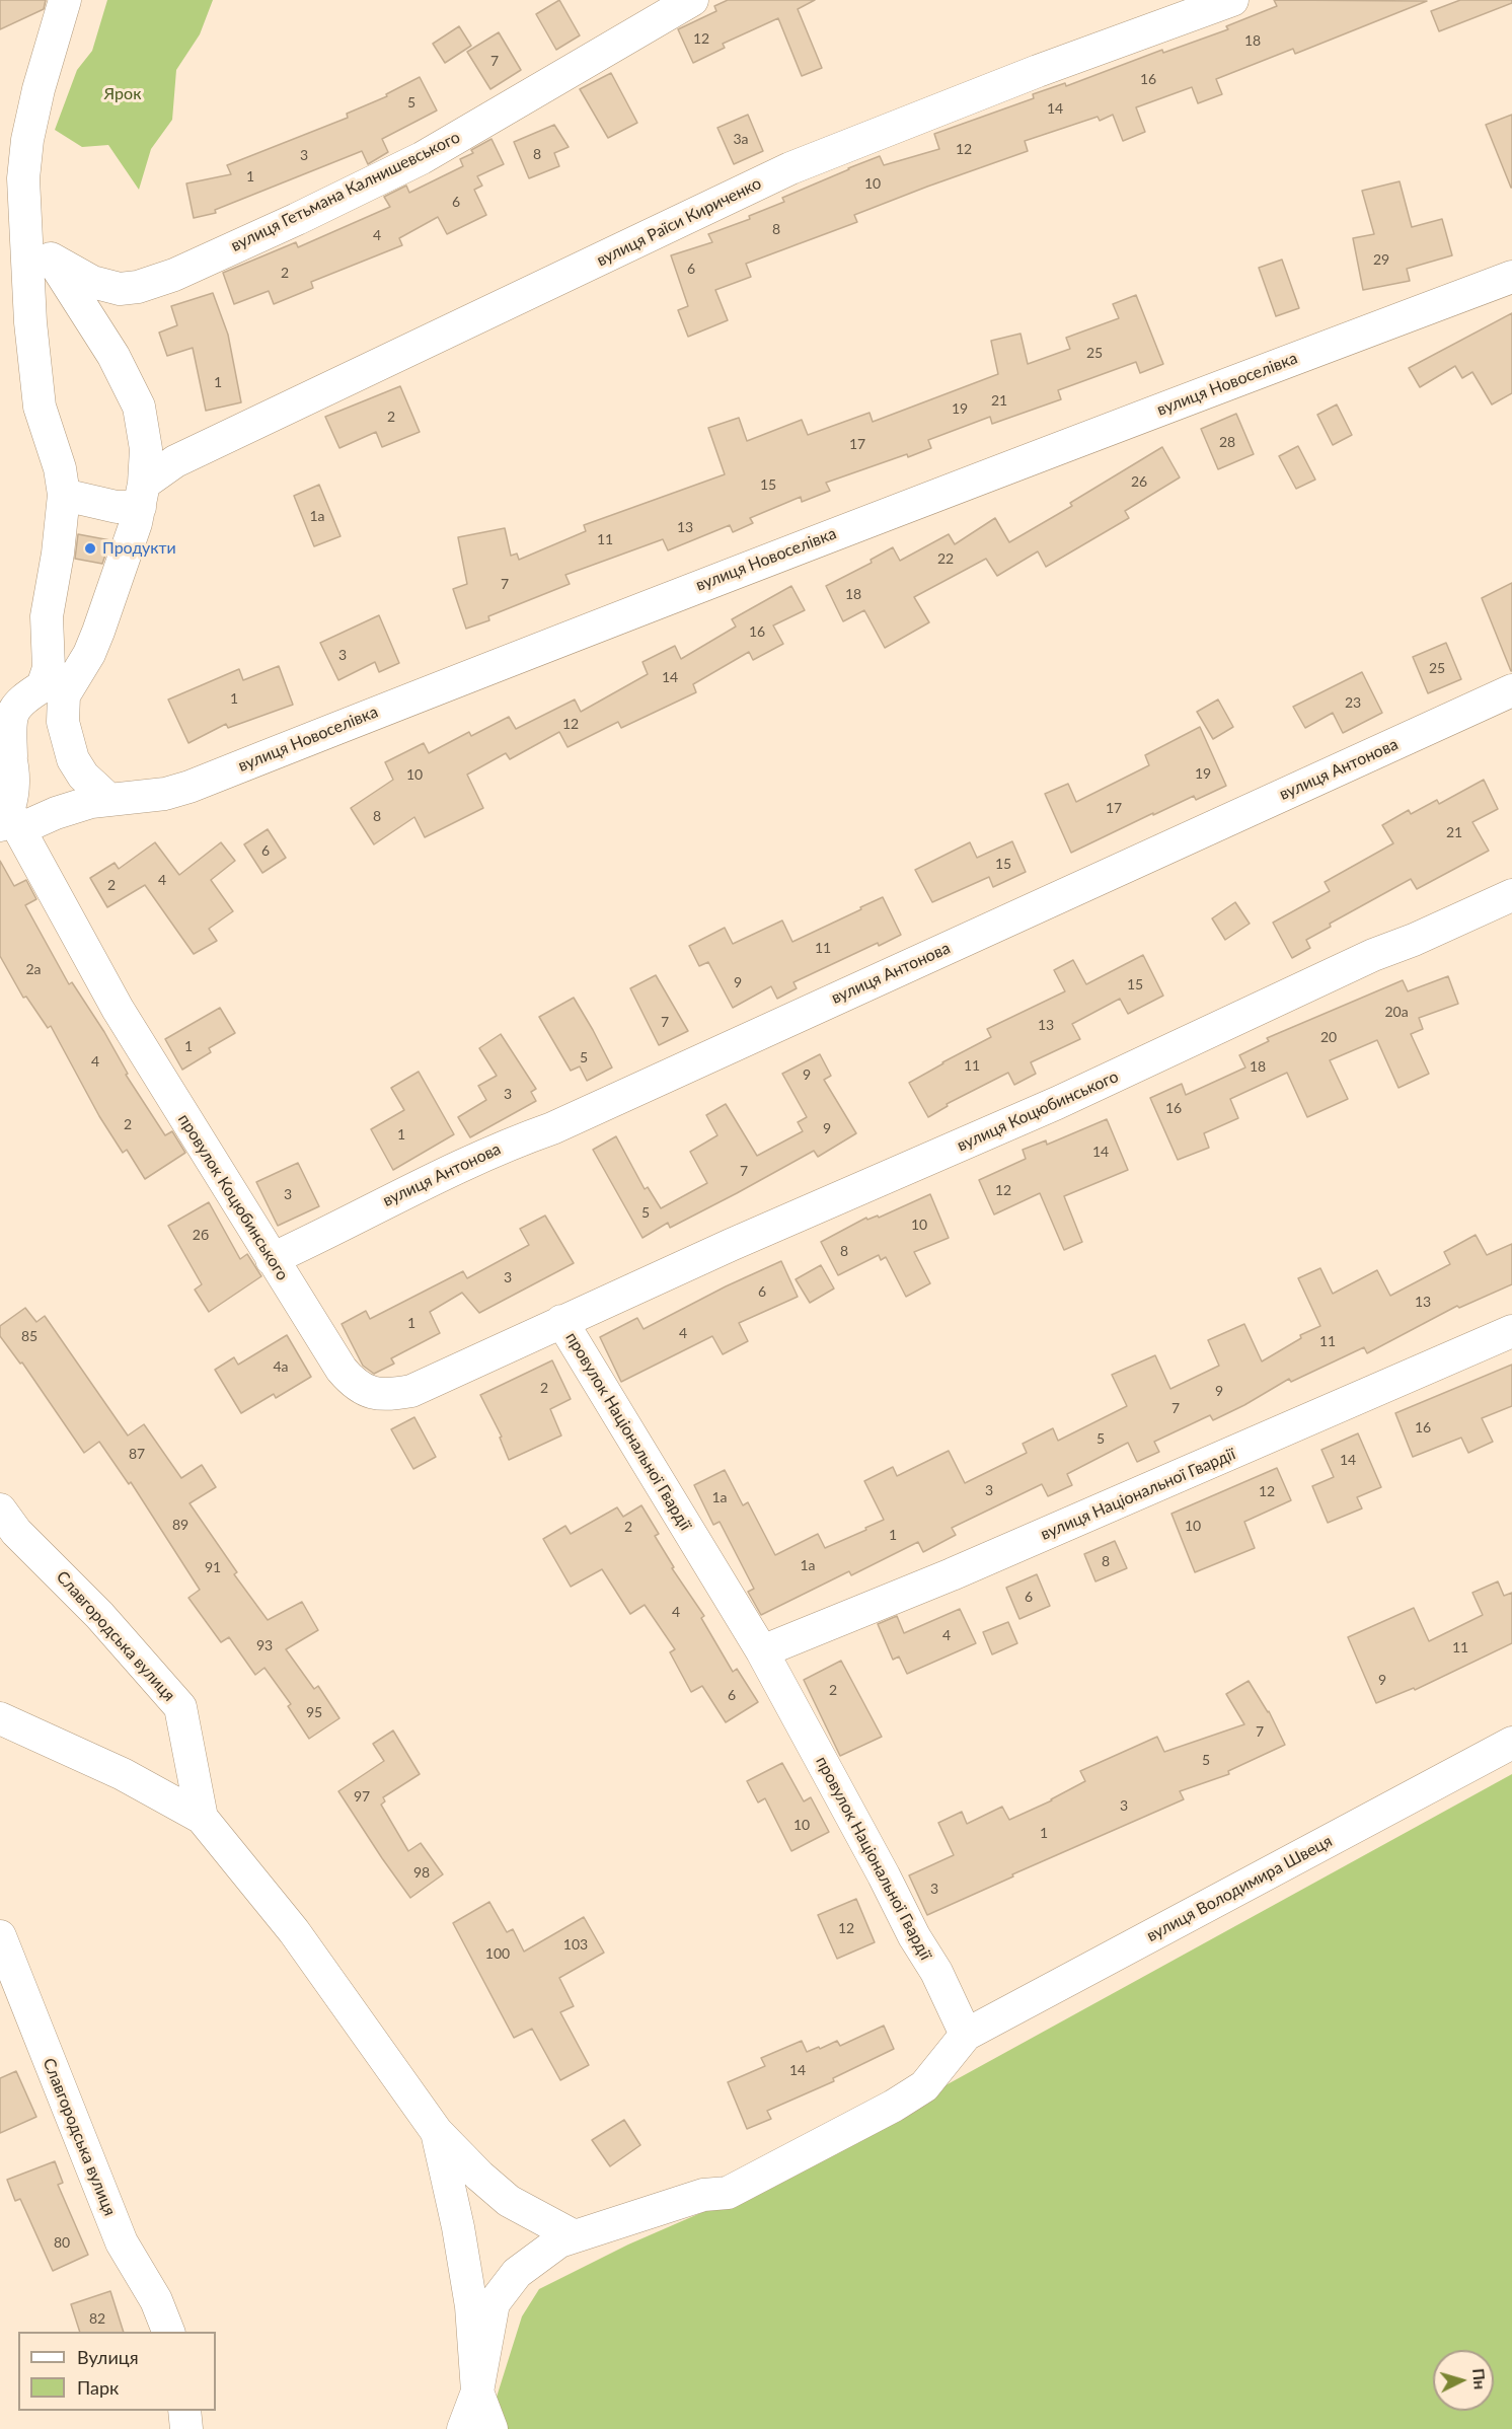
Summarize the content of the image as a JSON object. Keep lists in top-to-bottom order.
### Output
{
  "streets": {
    "street": [
      "вулиця Гетьмана Калнишевського",
      "вулиця Раїси Кириченко",
      "вулиця Новоселівка",
      "вулиця Антонова",
      "вулиця Коцюбинського",
      "провулок Коцюбинського",
      "провулок Національної Гвардії",
      "вулиця Національної Гвардії",
      "Славгородська вулиця",
      "вулиця Володимира Швеця"
    ]
  },
  "crossings": [
    ["вулиця Новоселівка", "провулок Коцюбинського"],
    ["вулиця Антонова", "провулок Коцюбинського"],
    ["вулиця Коцюбинського", "провулок Коцюбинського"],
    ["вулиця Коцюбинського", "провулок Національної Гвардії"],
    ["провулок Коцюбинського", "провулок Національної Гвардії"],
    ["провулок Національної Гвардії", "вулиця Національної Гвардії"],
    ["провулок Національної Гвардії", "вулиця Володимира Швеця"]
  ],
  "parks": ["Ярок"],
  "places": ["Продукти"],
  "house_numbers": [
    "12",
    "18",
    "7",
    "16",
    "5",
    "14",
    "3а",
    "12",
    "8",
    "3",
    "1",
    "10",
    "6",
    "8",
    "4",
    "29",
    "6",
    "2",
    "25",
    "1",
    "21",
    "19",
    "2",
    "28",
    "17",
    "26",
    "15",
    "1а",
    "13",
    "11",
    "22",
    "7",
    "18",
    "16",
    "3",
    "25",
    "14",
    "1",
    "23",
    "12",
    "19",
    "10",
    "17",
    "8",
    "21",
    "6",
    "15",
    "4",
    "2",
    "11",
    "2а",
    "9",
    "15",
    "20а",
    "7",
    "13",
    "20",
    "1",
    "5",
    "4",
    "11",
    "18",
    "9",
    "3",
    "16",
    "2",
    "9",
    "1",
    "14",
    "7",
    "12",
    "3",
    "5",
    "10",
    "2б",
    "8",
    "3",
    "6",
    "13",
    "1",
    "4",
    "85",
    "11",
    "4а",
    "2",
    "9",
    "7",
    "16",
    "5",
    "87",
    "14",
    "3",
    "12",
    "1а",
    "89",
    "10",
    "2",
    "1",
    "8",
    "1а",
    "91",
    "6",
    "4",
    "4",
    "93",
    "11",
    "9",
    "2",
    "6",
    "95",
    "7",
    "5",
    "97",
    "3",
    "10",
    "1",
    "98",
    "3",
    "12",
    "103",
    "100",
    "14",
    "80",
    "82"
  ],
  "legend": ["Вулиця", "Парк"],
  "north": "right"
}
